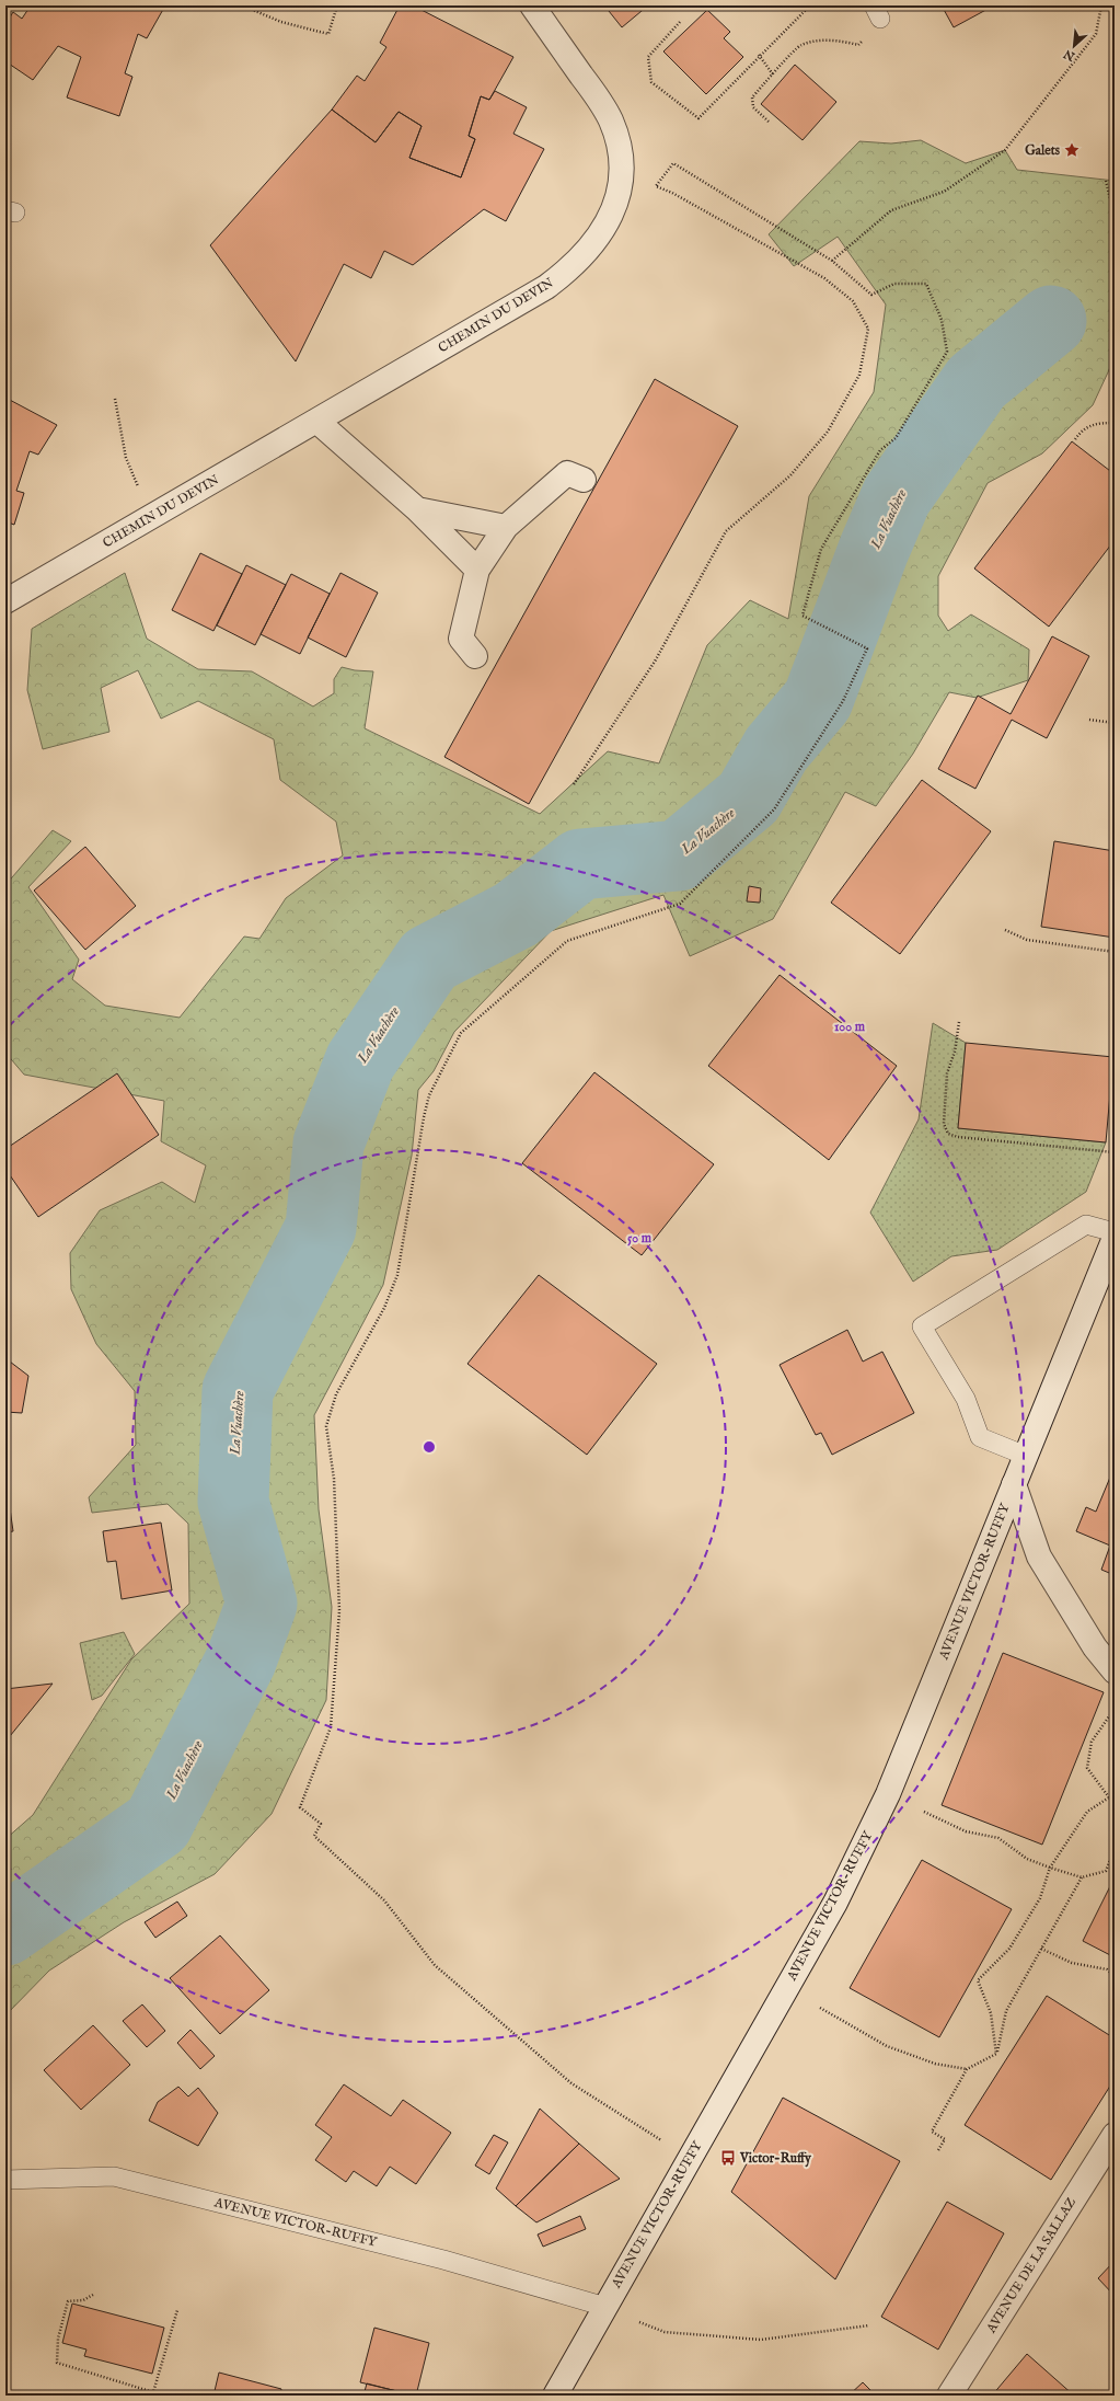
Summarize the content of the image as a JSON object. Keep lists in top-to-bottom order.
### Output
{
  "streets": {
    "street": ["CHEMIN DU DEVIN", "AVENUE VICTOR-RUFFY", "AVENUE DE LA SALLAZ"]
  },
  "water": ["La Vuachère"],
  "places": {
    "place": ["Galets"],
    "bus stop": ["Victor-Ruffy"]
  },
  "north": "bottom left",
  "rings": ["100 m", "50 m"]
}
